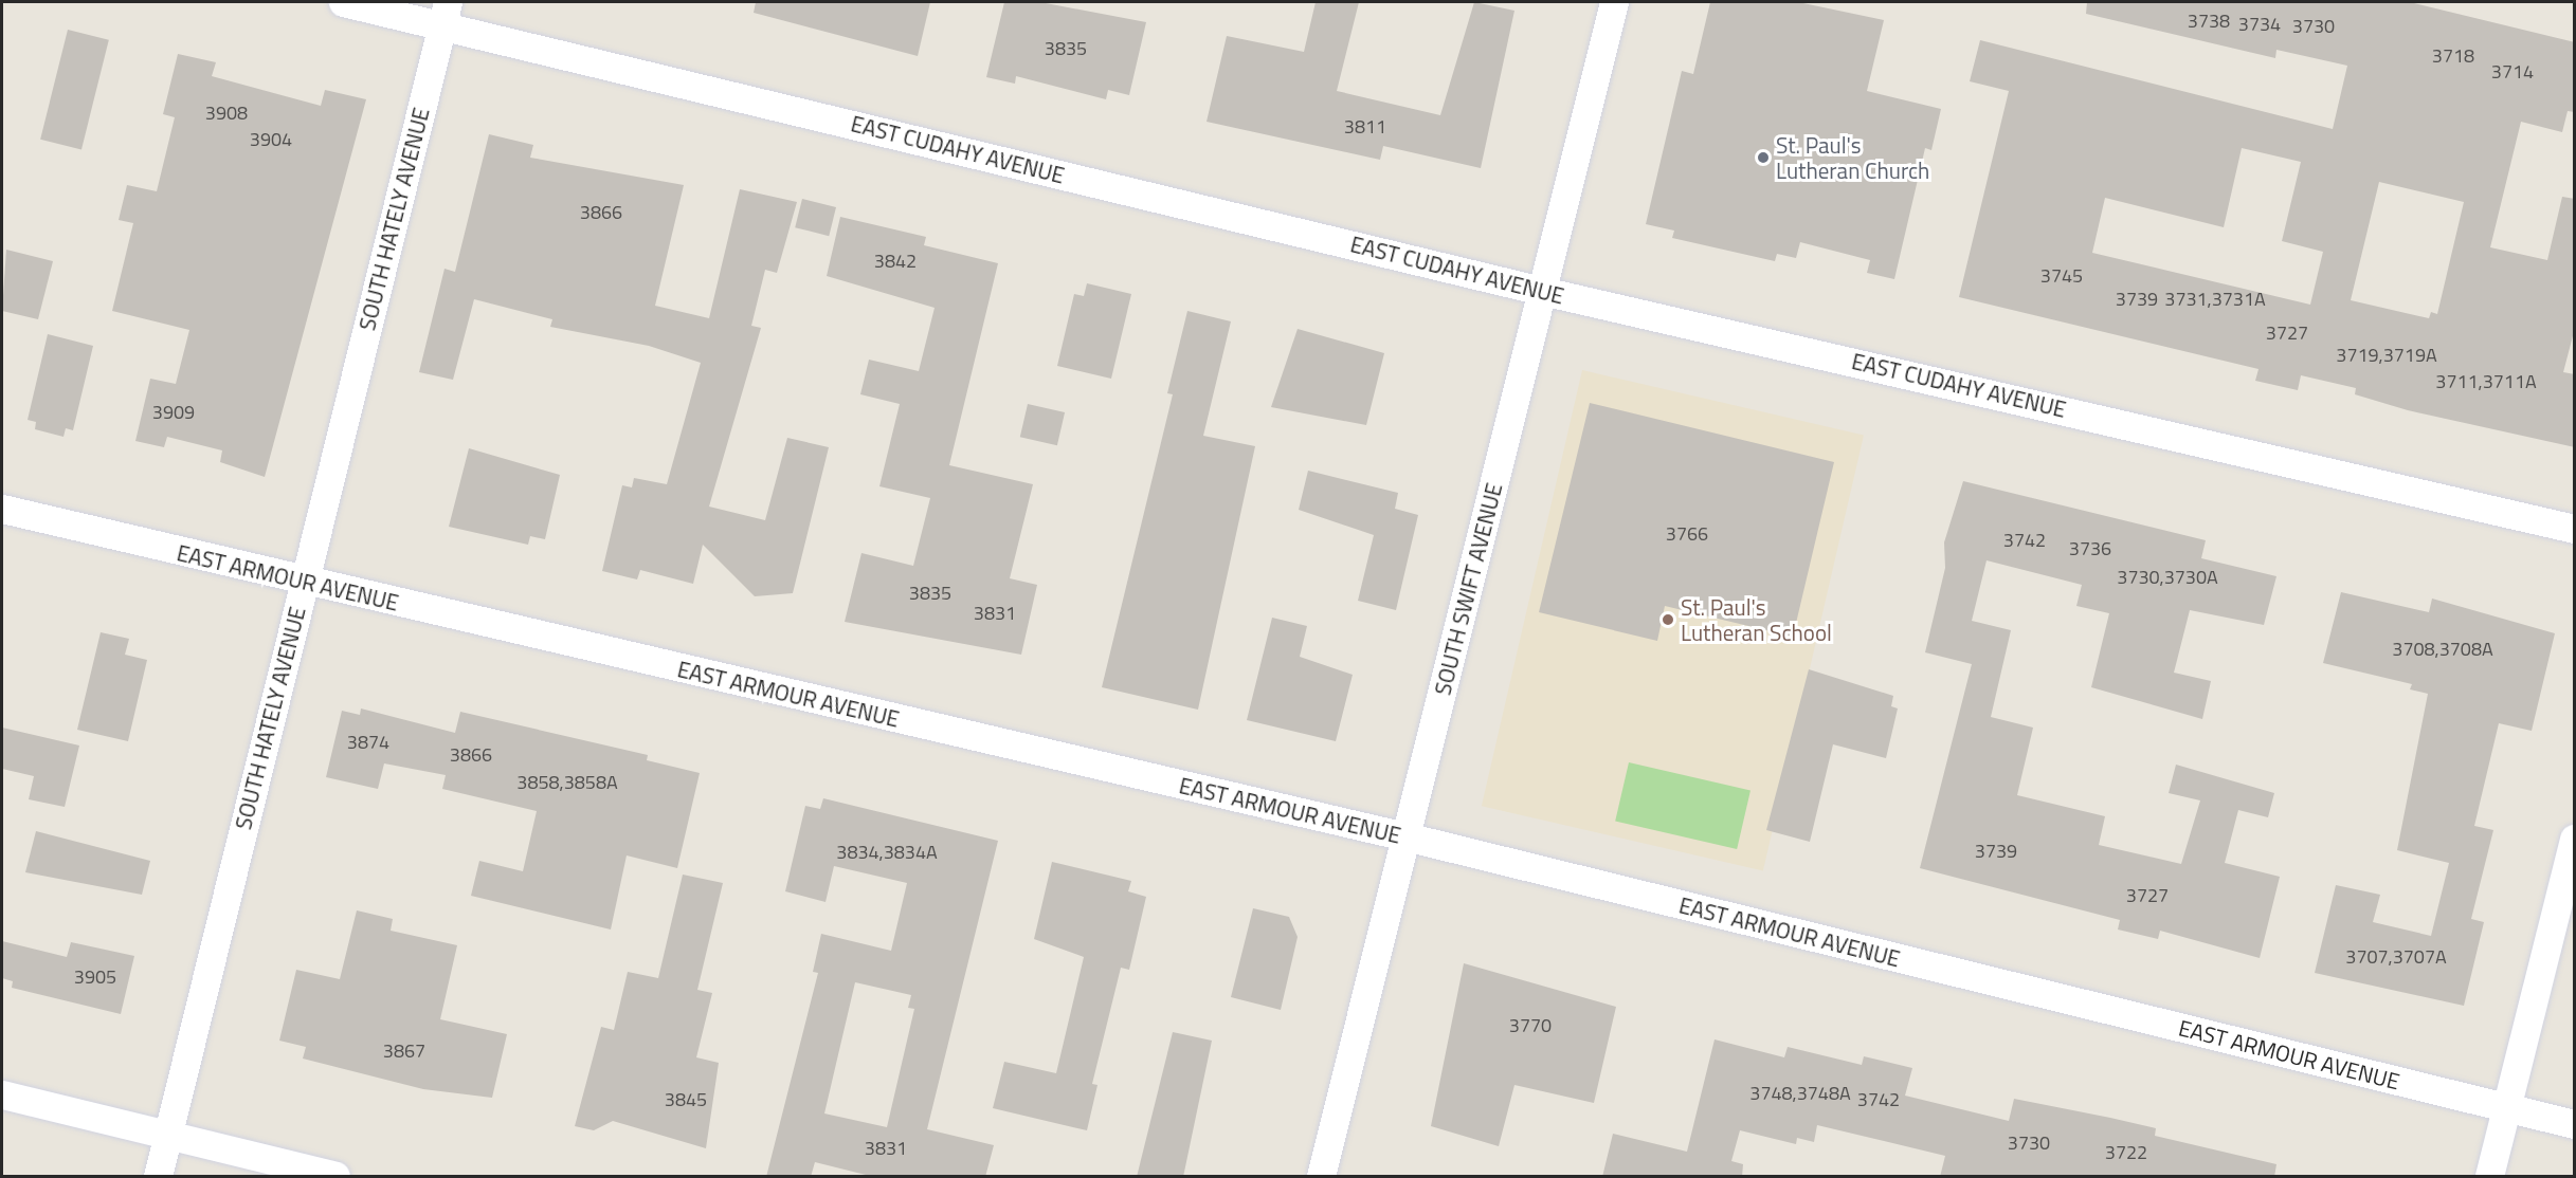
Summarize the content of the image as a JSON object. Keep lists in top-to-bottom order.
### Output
{
  "streets": {
    "street": [
      "EAST CUDAHY AVENUE",
      "SOUTH HATELY AVENUE",
      "EAST ARMOUR AVENUE",
      "SOUTH SWIFT AVENUE"
    ]
  },
  "crossings": [
    ["EAST CUDAHY AVENUE", "SOUTH HATELY AVENUE"],
    ["EAST CUDAHY AVENUE", "SOUTH SWIFT AVENUE"],
    ["SOUTH HATELY AVENUE", "EAST ARMOUR AVENUE"],
    ["EAST ARMOUR AVENUE", "SOUTH SWIFT AVENUE"]
  ],
  "places": ["St. Paul's Lutheran Church", "St. Paul's Lutheran School"],
  "house_numbers": [
    "3738",
    "3734",
    "3730",
    "3835",
    "3718",
    "3714",
    "3908",
    "3811",
    "3904",
    "3866",
    "3842",
    "3745",
    "3739",
    "3731,3731A",
    "3727",
    "3719,3719A",
    "3711,3711A",
    "3909",
    "3766",
    "3742",
    "3736",
    "3730,3730A",
    "3835",
    "3831",
    "3708,3708A",
    "3874",
    "3866",
    "3858,3858A",
    "3739",
    "3834,3834A",
    "3727",
    "3707,3707A",
    "3905",
    "3770",
    "3867",
    "3748,3748A",
    "3845",
    "3742",
    "3730",
    "3831",
    "3722"
  ]
}
